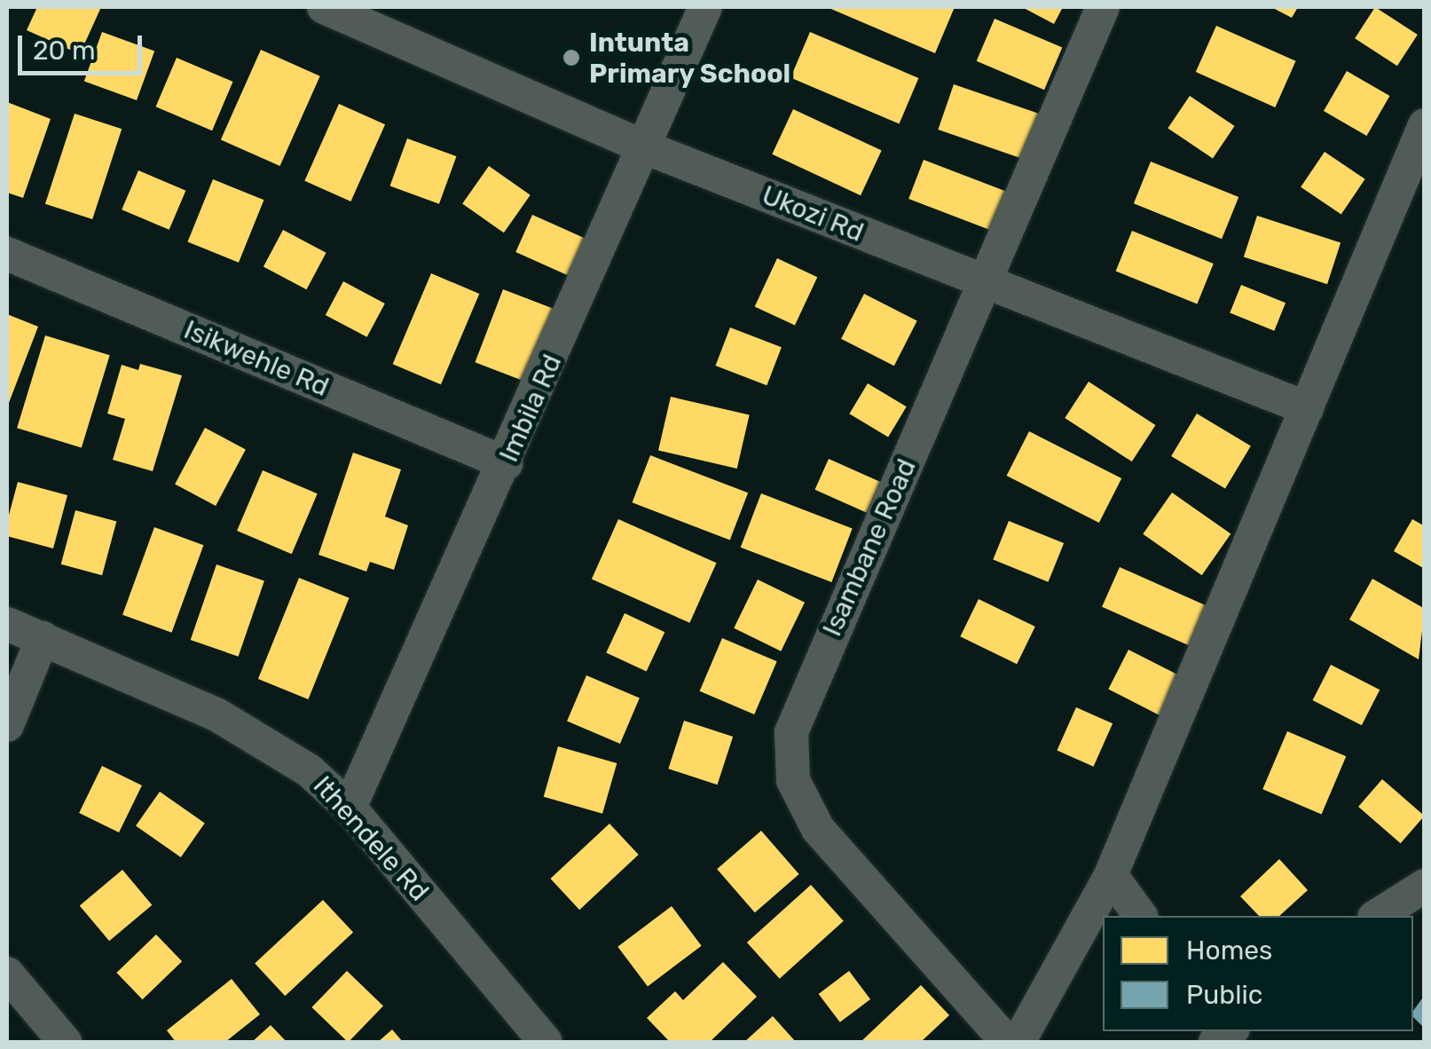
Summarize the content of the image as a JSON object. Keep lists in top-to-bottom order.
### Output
{
  "streets": {
    "street": [
      "Ukozi Rd",
      "Isikwehle Rd",
      "Imbila Rd",
      "Isambane Road",
      "Ithendele Rd"
    ]
  },
  "crossings": [
    ["Ukozi Rd", "Imbila Rd"],
    ["Ukozi Rd", "Isambane Road"],
    ["Isikwehle Rd", "Imbila Rd"],
    ["Imbila Rd", "Ithendele Rd"]
  ],
  "places": ["Intunta Primary School"],
  "legend": ["Homes", "Public"],
  "scale_bar": "20 m"
}
